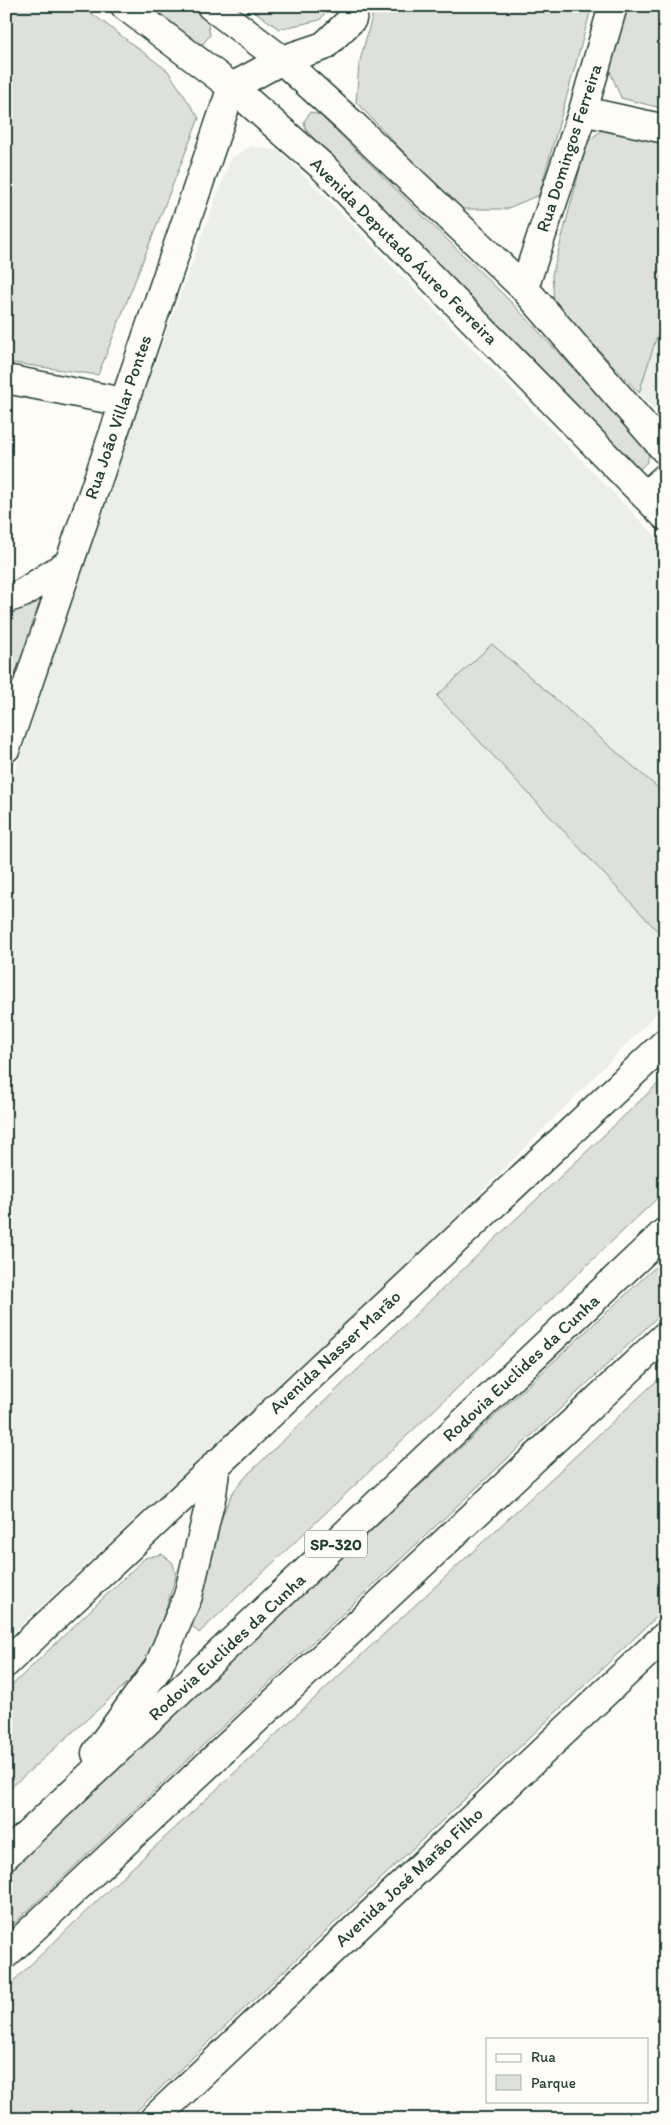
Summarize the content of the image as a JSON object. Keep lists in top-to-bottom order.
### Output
{
  "streets": {
    "main road": [
      "Rua Domingos Ferreira",
      "Avenida Deputado Áureo Ferreira",
      "Rua João Villar Pontes",
      "Avenida Nasser Marão",
      "Rodovia Euclides da Cunha",
      "SP-320",
      "Avenida José Marão Filho"
    ]
  },
  "crossings": [
    ["Avenida Deputado Áureo Ferreira", "Rua João Villar Pontes"]
  ],
  "legend": ["Rua", "Parque"]
}
